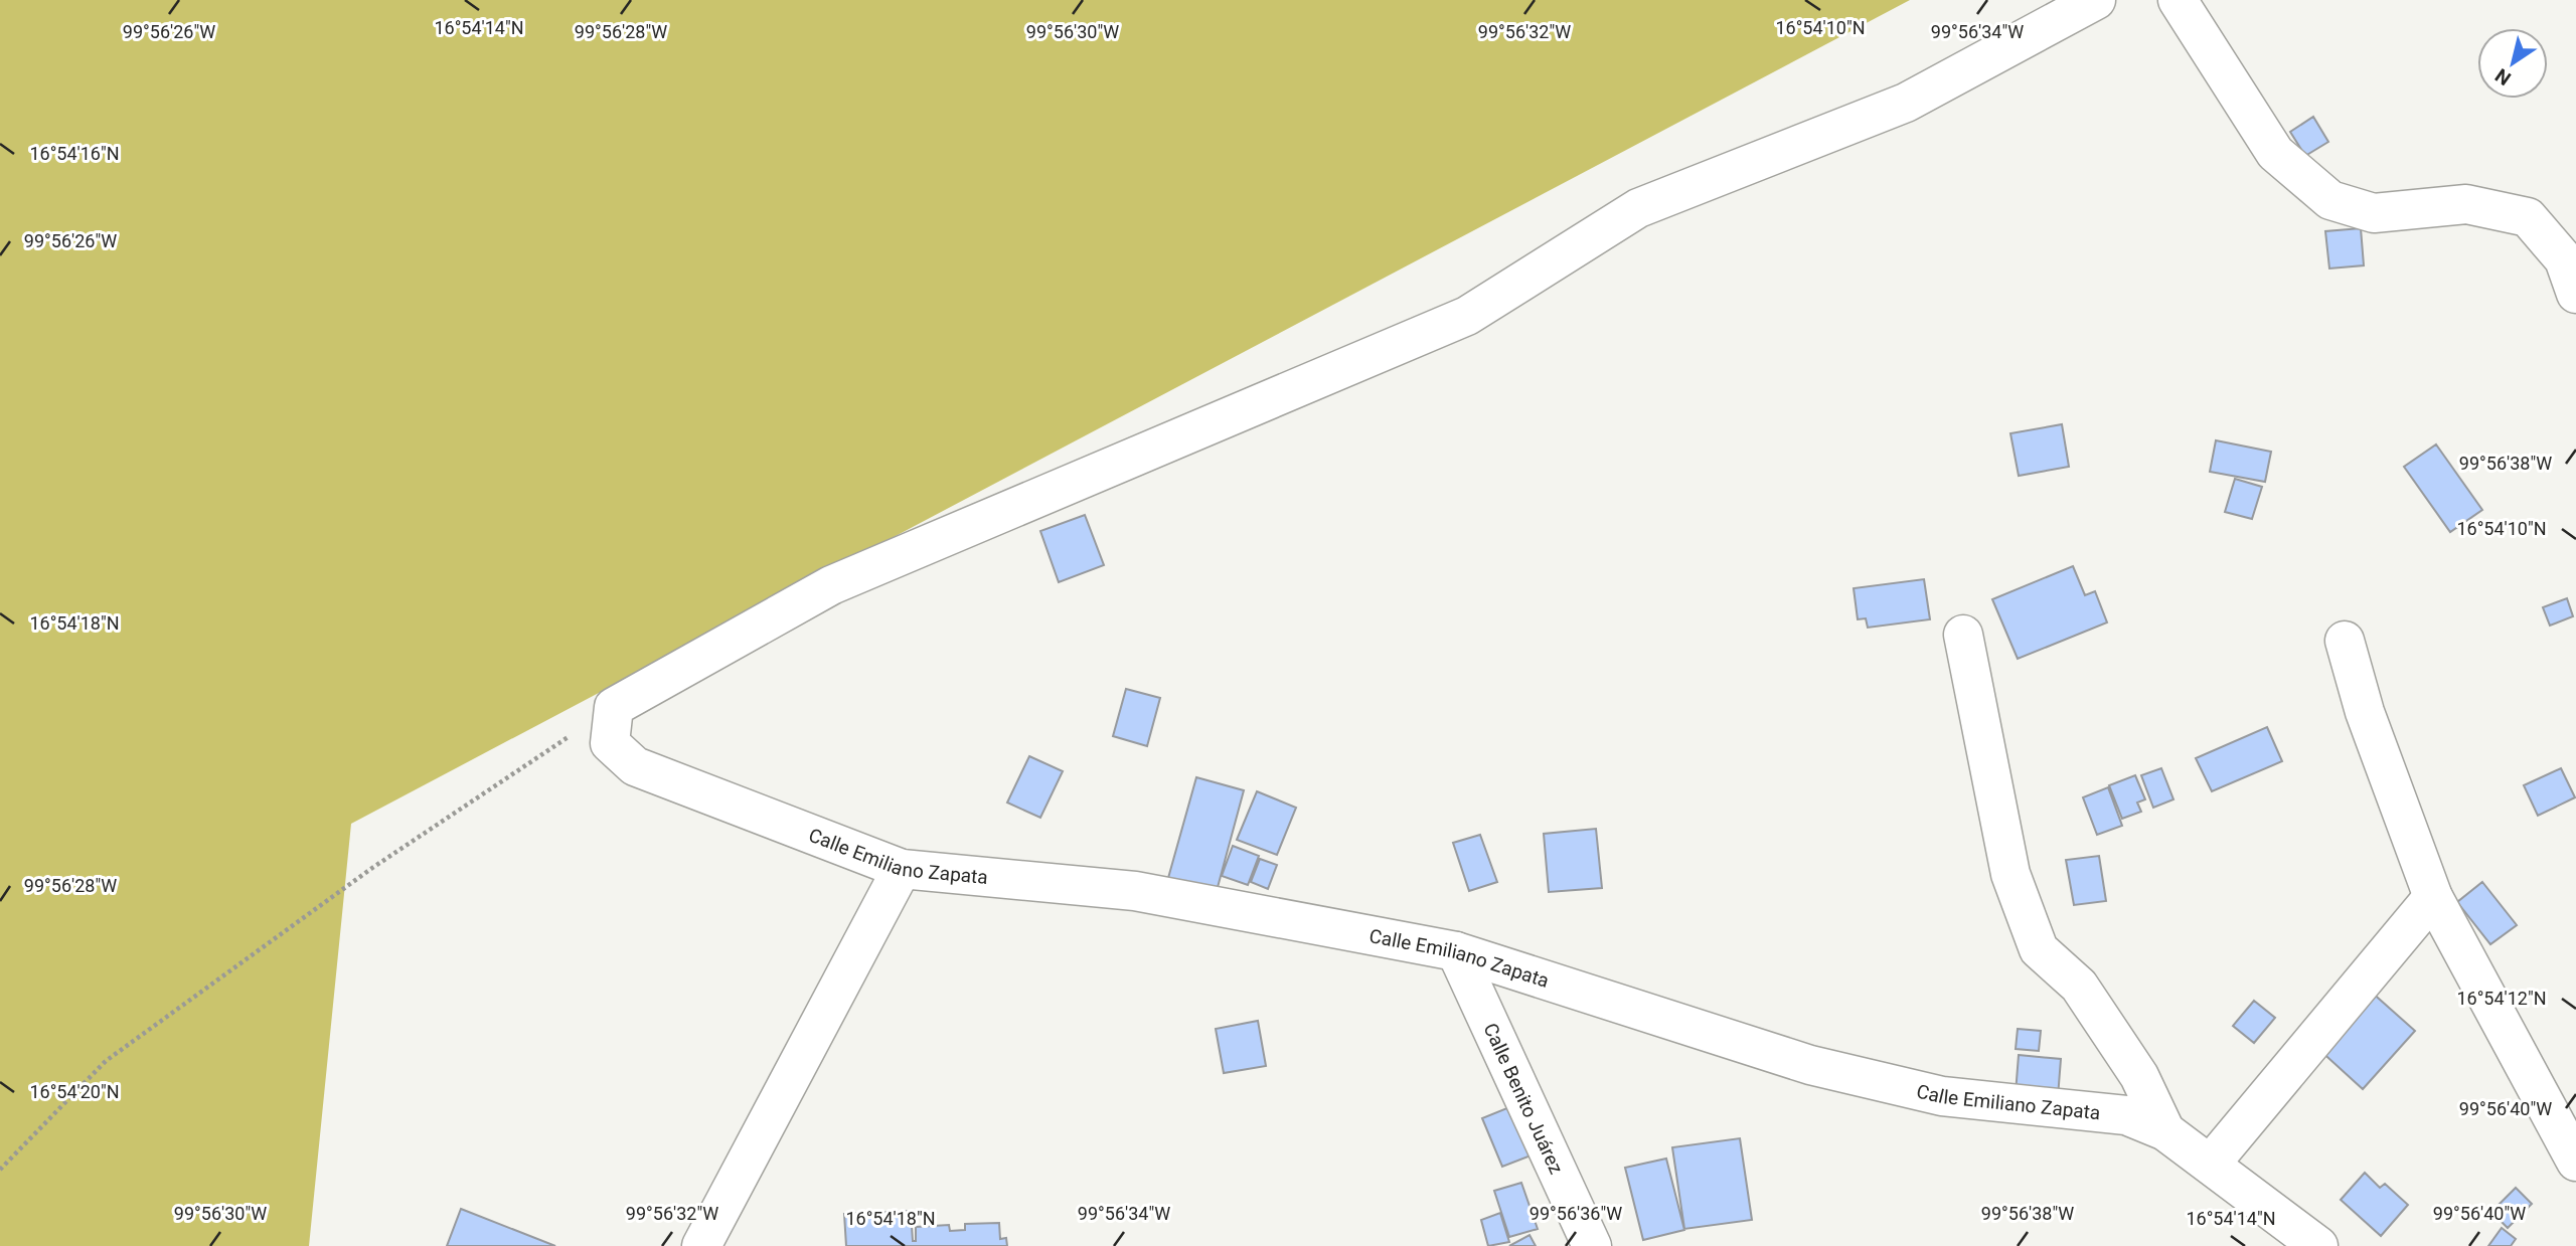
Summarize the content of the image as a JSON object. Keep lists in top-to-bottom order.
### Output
{
  "streets": {
    "street": ["Calle Emiliano Zapata", "Calle Benito Juárez"]
  },
  "crossings": [
    ["Calle Emiliano Zapata", "Calle Benito Juárez"]
  ],
  "north": "bottom left",
  "coordinates": [
    "16°54'14\"N",
    "16°54'10\"N",
    "99°56'26\"W",
    "99°56'28\"W",
    "99°56'30\"W",
    "99°56'32\"W",
    "99°56'34\"W",
    "16°54'16\"N",
    "99°56'38\"W",
    "16°54'18\"N",
    "16°54'12\"N",
    "16°54'20\"N",
    "99°56'40\"W",
    "99°56'36\"W"
  ]
}
